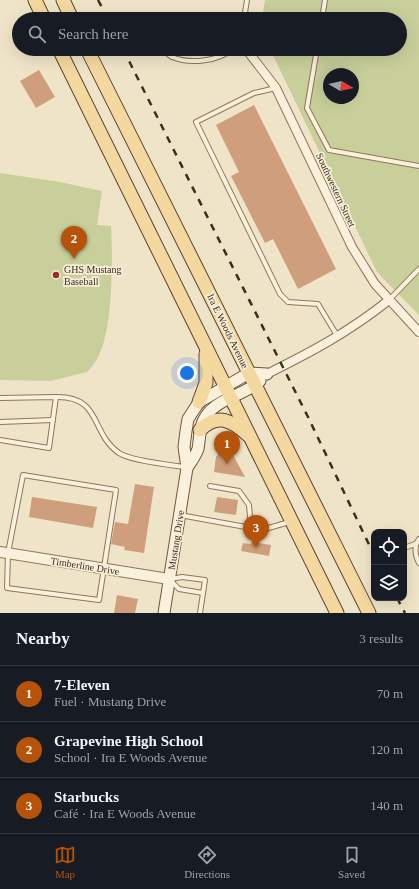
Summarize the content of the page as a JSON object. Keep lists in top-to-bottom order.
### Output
{
  "streets": {
    "main road": ["Ira E Woods Avenue", "Mustang Drive"],
    "street": ["Southwestern Street", "Timberline Drive"]
  },
  "crossings": [
    ["Southwestern Street", "Mustang Drive"],
    ["Ira E Woods Avenue", "Mustang Drive"],
    ["Mustang Drive", "Timberline Drive"]
  ],
  "places": ["GHS Mustang Baseball"],
  "north": "right",
  "page": {
    "search": "Search here",
    "pins": ["2", "1", "3"],
    "heading": ["Nearby", "3 results"],
    "list": [
      {
        "mark": "1",
        "name": "7-Eleven",
        "note": "Fuel · Mustang Drive",
        "value": "70 m"
      },
      {
        "mark": "2",
        "name": "Grapevine High School",
        "note": "School · Ira E Woods Avenue",
        "value": "120 m"
      },
      {
        "mark": "3",
        "name": "Starbucks",
        "note": "Café · Ira E Woods Avenue",
        "value": "140 m"
      }
    ],
    "nav": ["Map", "Directions", "Saved"]
  }
}
